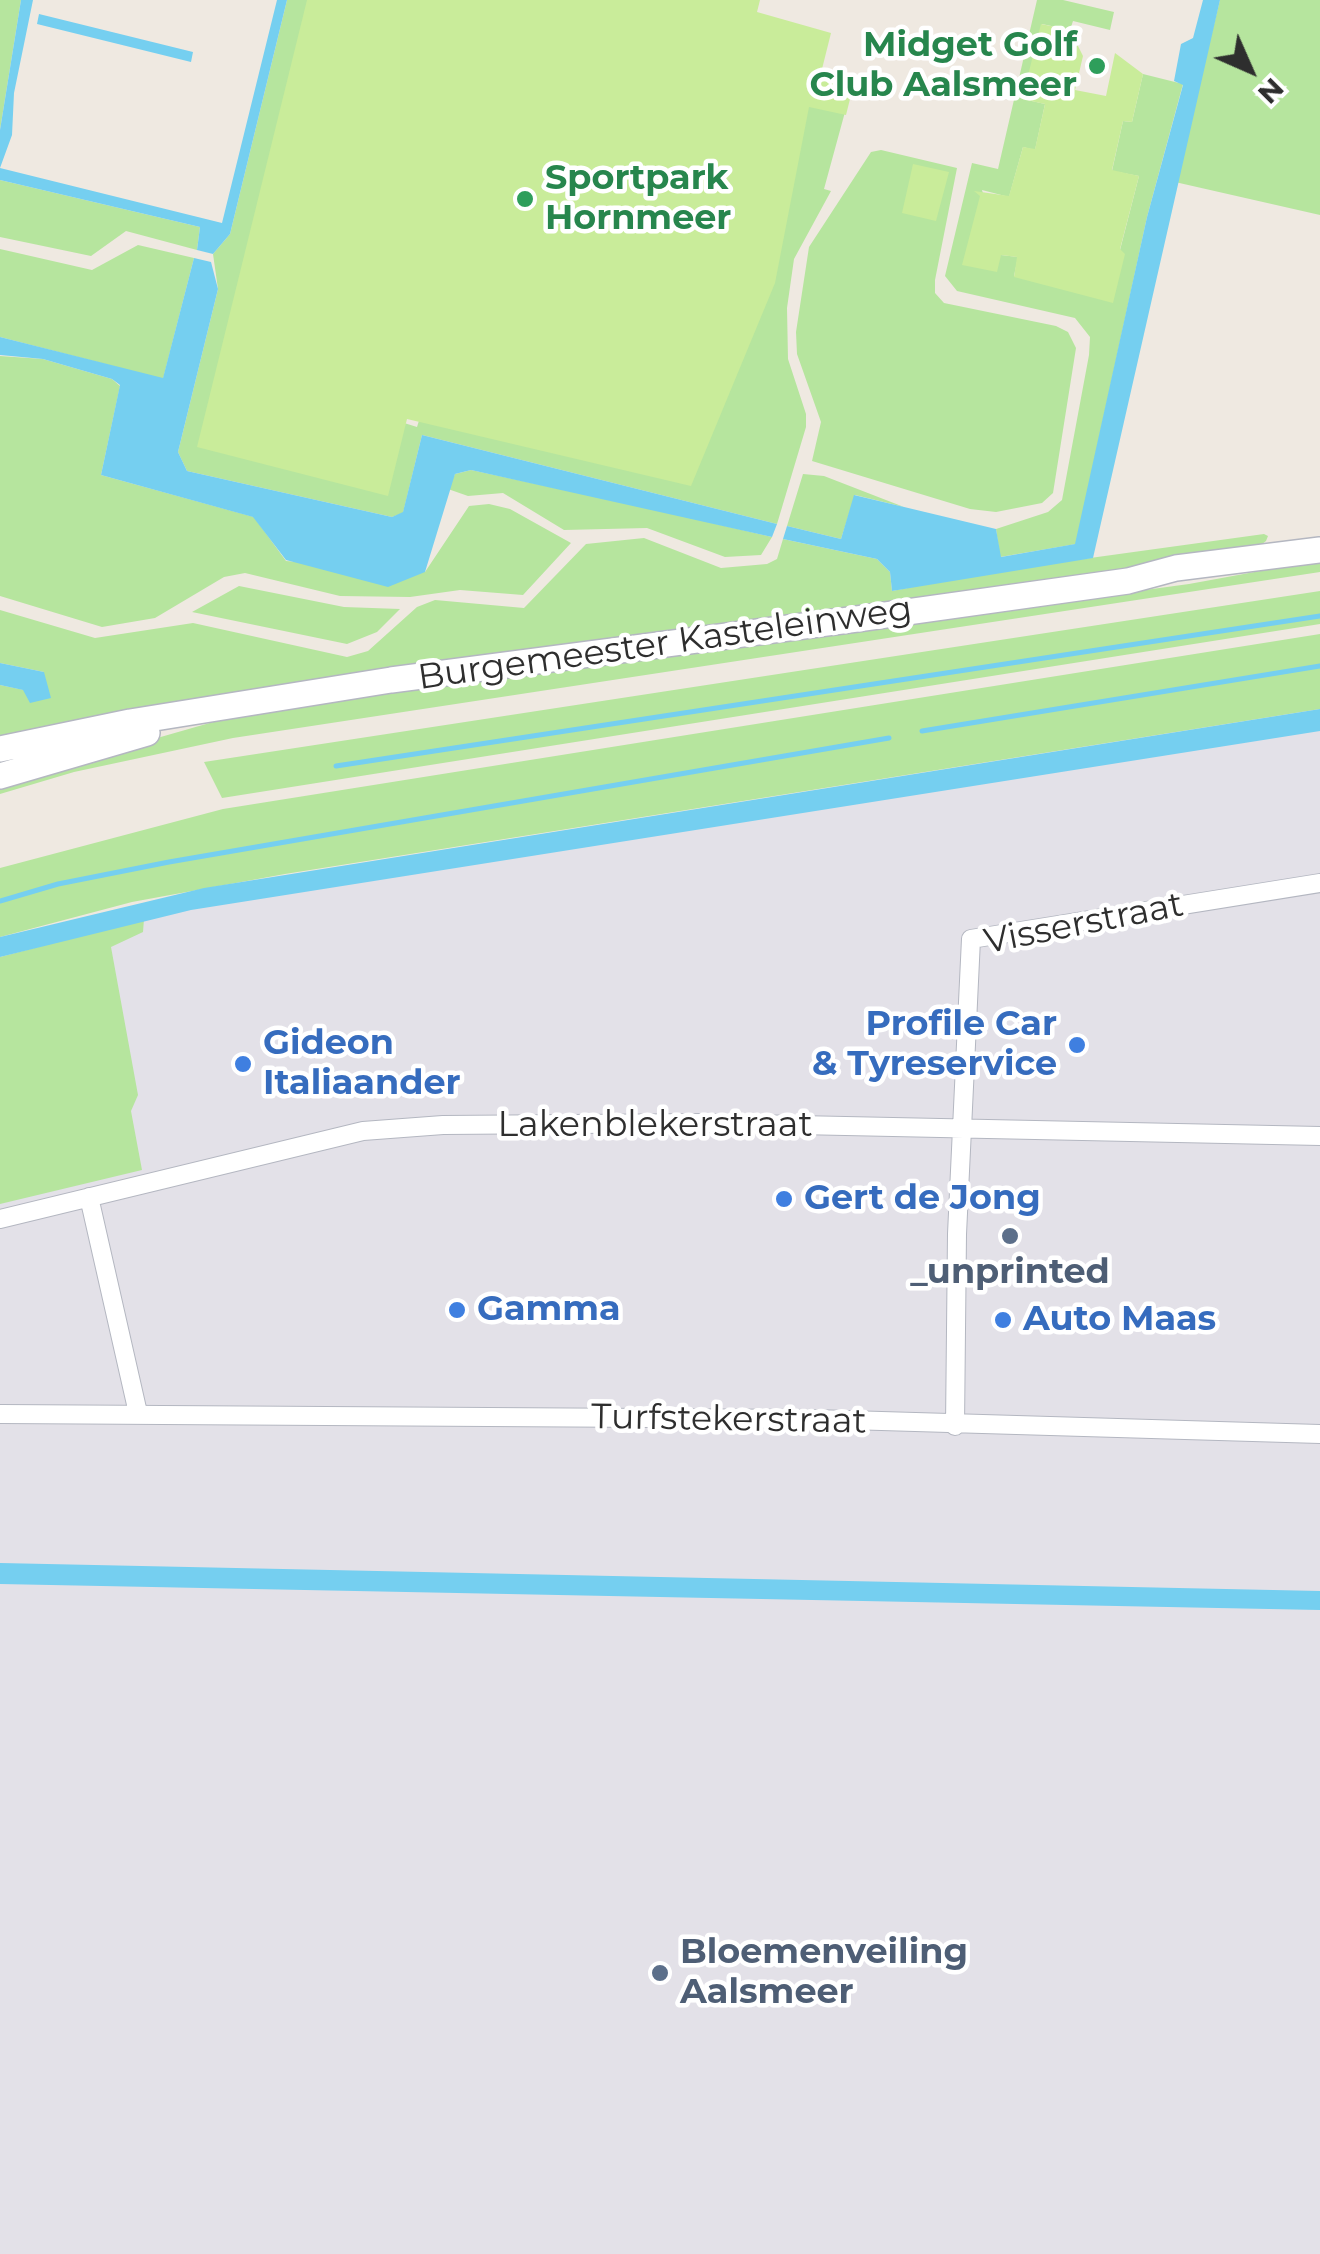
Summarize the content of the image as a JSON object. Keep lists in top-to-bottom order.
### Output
{
  "streets": {
    "main road": ["Burgemeester Kasteleinweg"],
    "street": ["Visserstraat", "Lakenblekerstraat", "Turfstekerstraat"]
  },
  "crossings": [
    ["Visserstraat", "Lakenblekerstraat"]
  ],
  "places": [
    "Midget Golf Club Aalsmeer",
    "Sportpark Hornmeer",
    "Profile Car & Tyreservice",
    "Gideon Italiaander",
    "Gert de Jong",
    "_unprinted",
    "Gamma",
    "Auto Maas",
    "Bloemenveiling Aalsmeer"
  ],
  "north": "bottom right"
}
